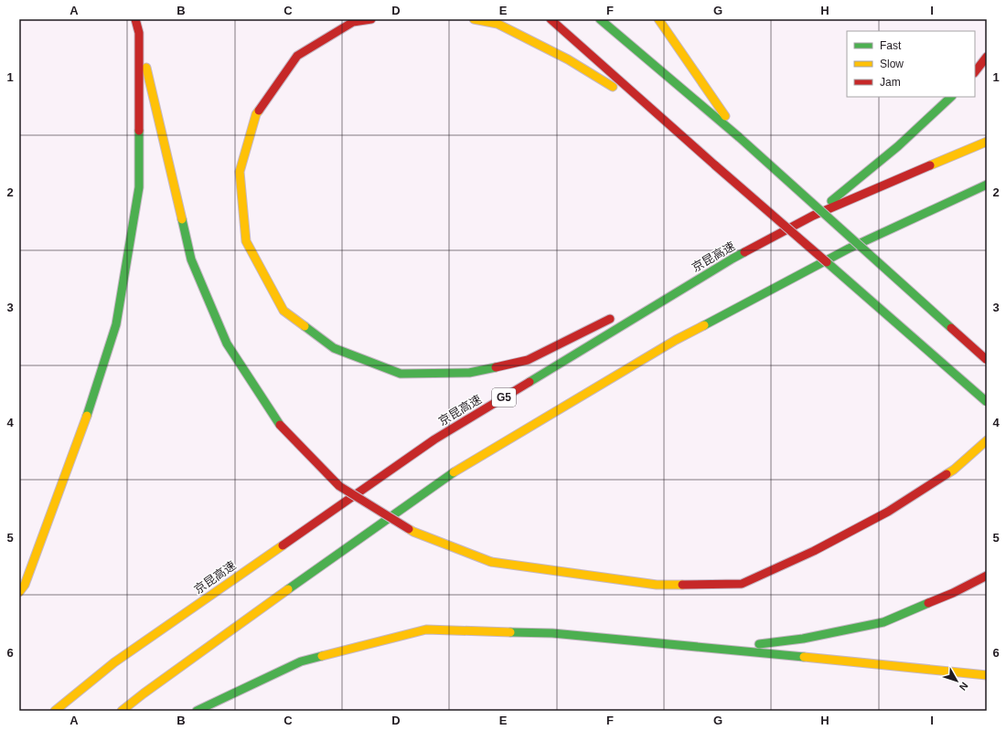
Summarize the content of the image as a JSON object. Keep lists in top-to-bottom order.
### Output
{
  "streets": {
    "highway": ["京昆高速", "G5"]
  },
  "legend": ["Fast", "Slow", "Jam"],
  "north": "bottom right",
  "grid": {
    "columns": [
      "A",
      "B",
      "C",
      "D",
      "E",
      "F",
      "G",
      "H",
      "I"
    ],
    "rows": [
      "1",
      "2",
      "3",
      "4",
      "5",
      "6"
    ]
  }
}
